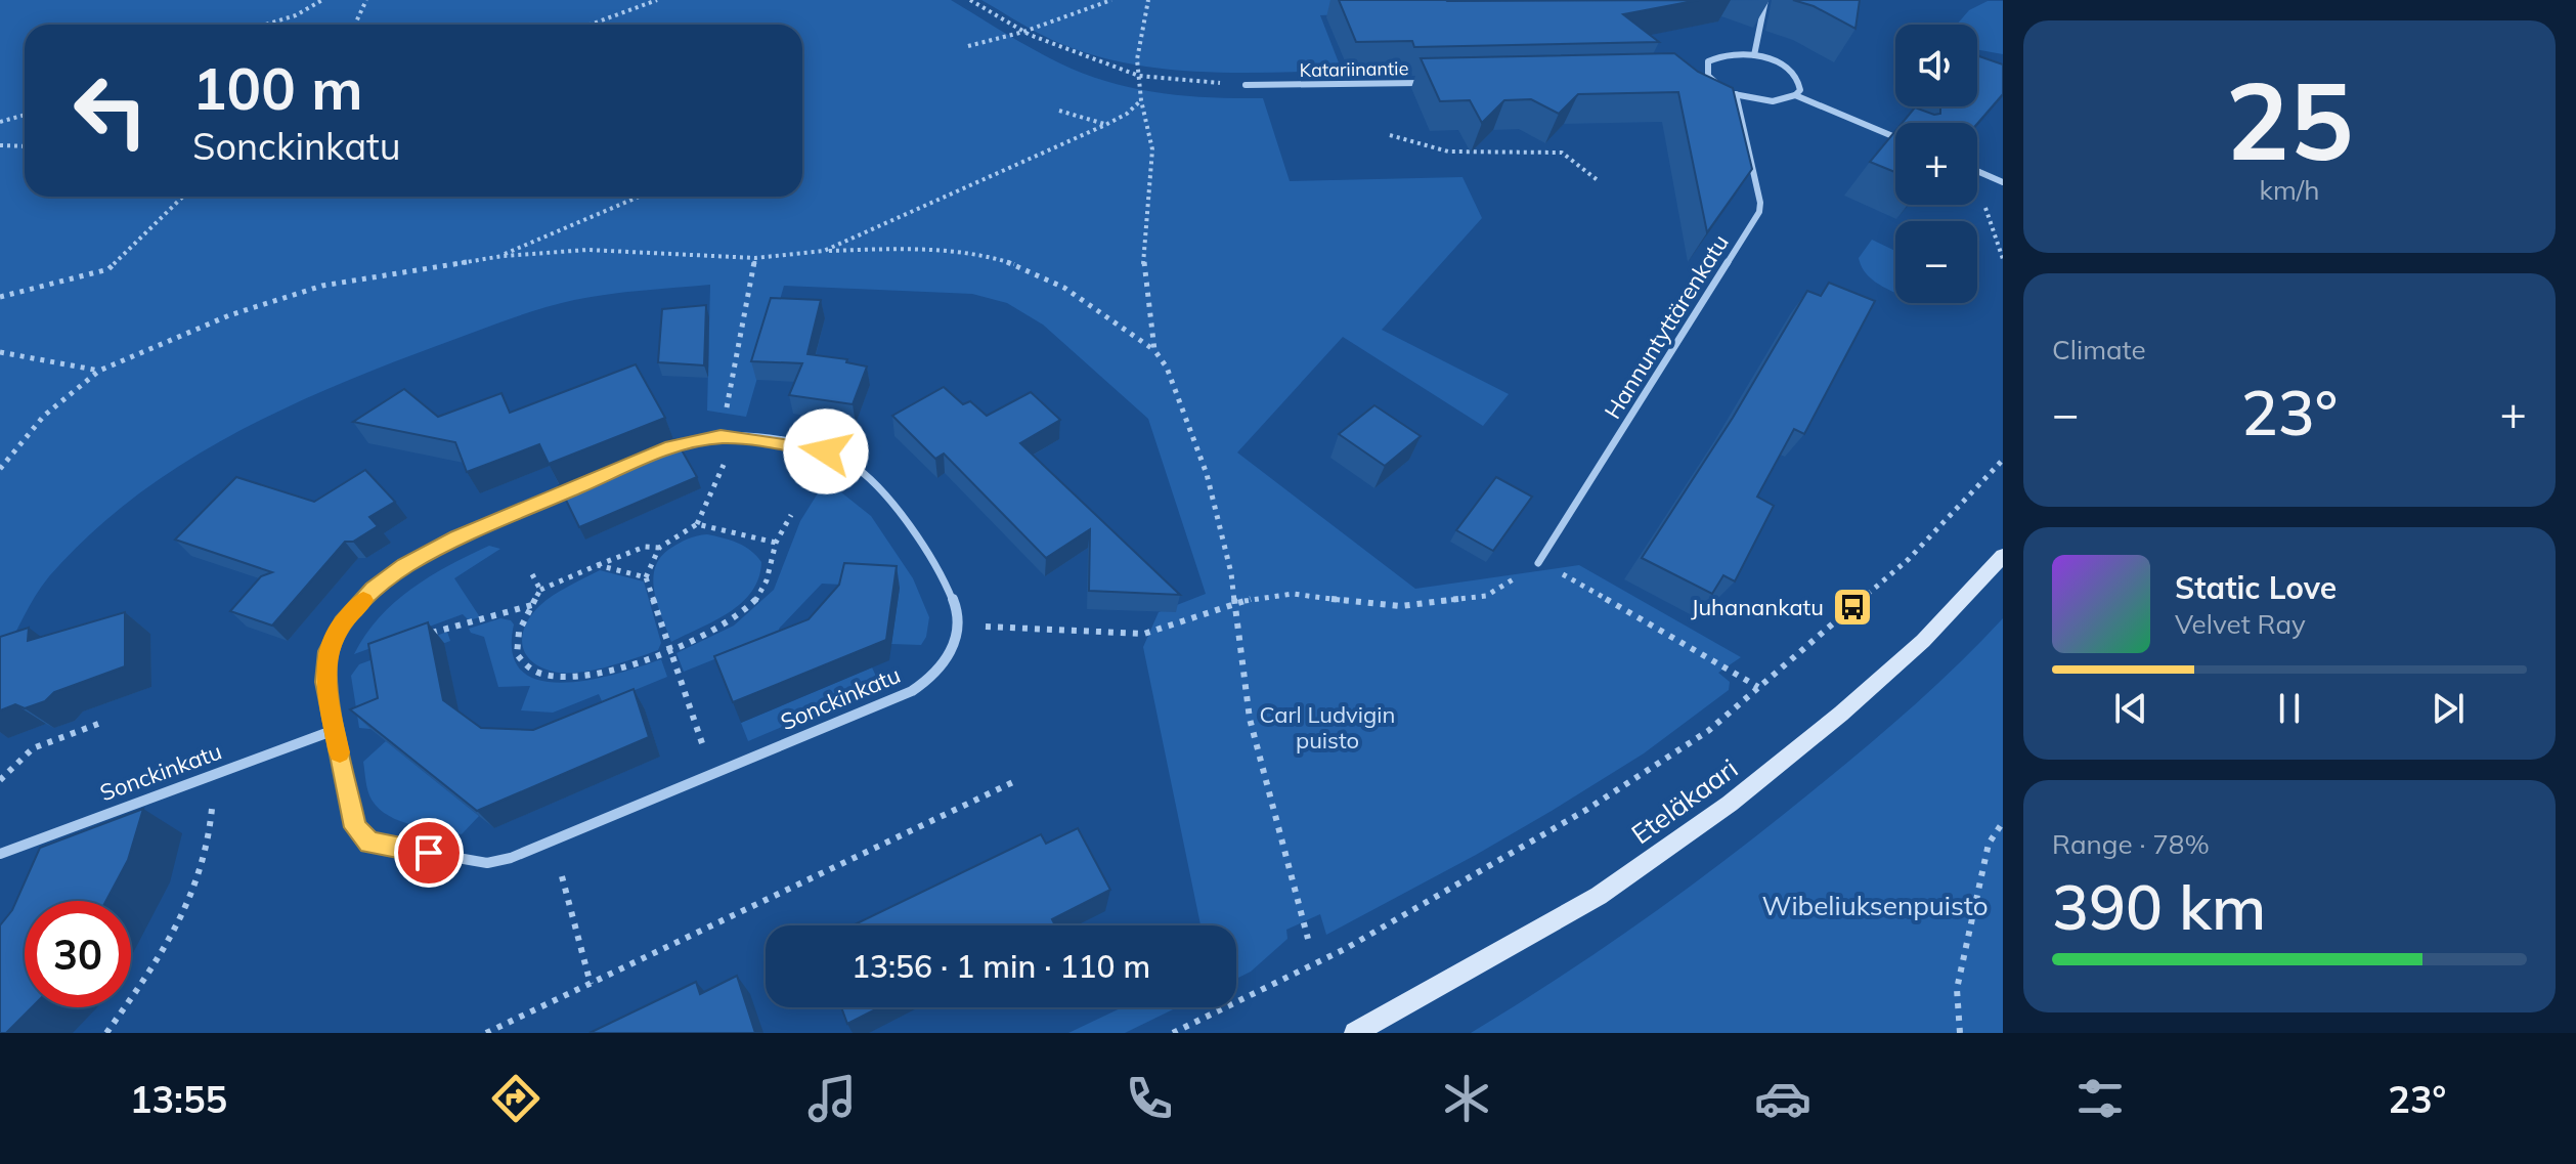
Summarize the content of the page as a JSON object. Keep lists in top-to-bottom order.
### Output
{
  "streets": {
    "main road": ["Eteläkaari"],
    "street": ["Katariinantie", "Hannuntyttärenkatu", "Sonckinkatu"]
  },
  "parks": ["Carl Ludvigin puisto", "Wibeliuksenpuisto"],
  "places": {
    "bus stop": ["Juhanankatu"]
  },
  "page": {
    "tile": [
      ["25", "km/h"],
      "Climate",
      ["Range · 78%", "390 km"]
    ],
    "map_buttons": ["+", "−"],
    "turn": ["100 m", "Sonckinkatu"],
    "heat": ["−", "23°", "+"],
    "song": ["Static Love", "Velvet Ray"],
    "limit": "30",
    "trip": "13:56 · 1 min · 110 m",
    "tabs": ["13:55", "23°"]
  }
}
